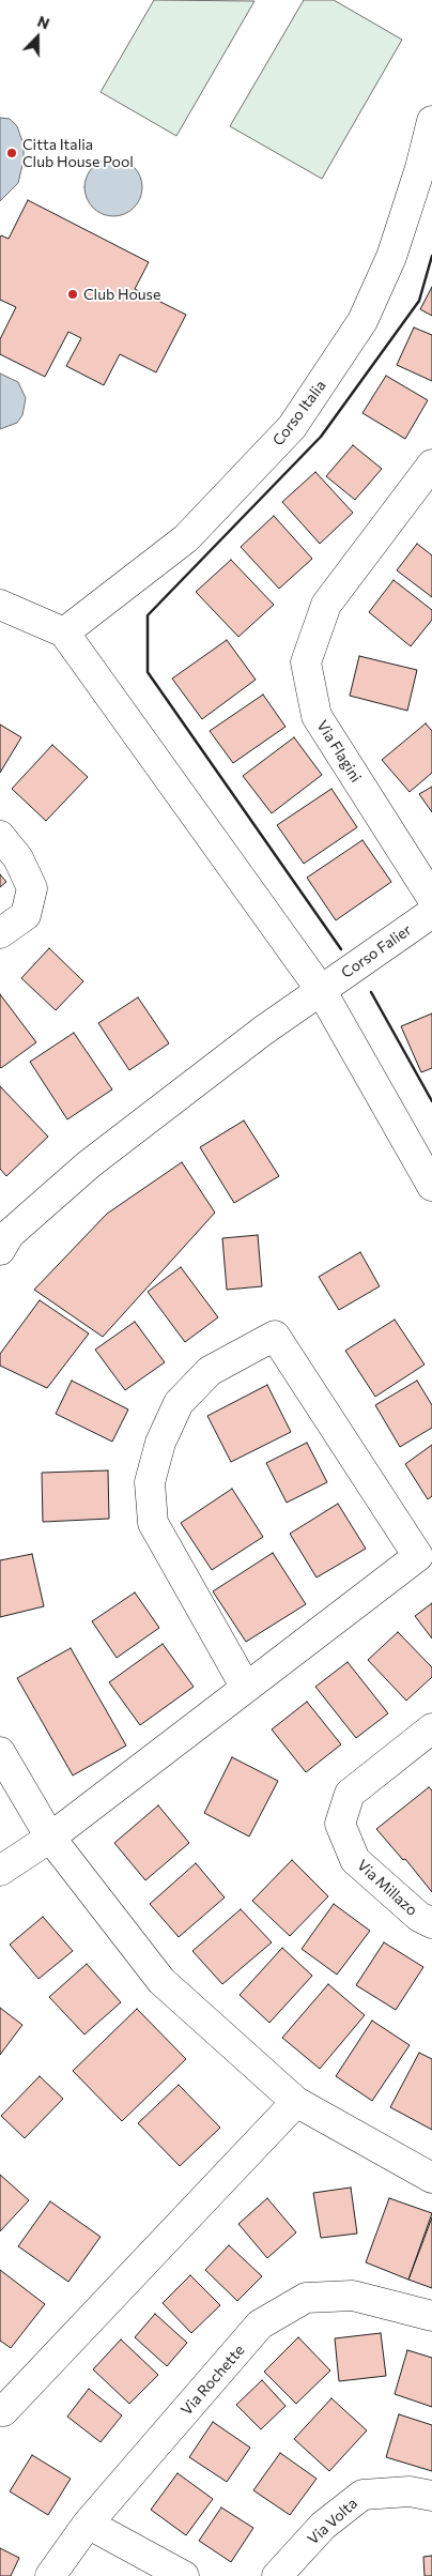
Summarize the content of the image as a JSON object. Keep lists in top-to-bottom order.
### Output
{
  "streets": {
    "street": [
      "Corso Italia",
      "Via Flagini",
      "Corso Falier",
      "Via Millazo",
      "Via Rochette",
      "Via Volta"
    ]
  },
  "places": ["Citta Italia Club House Pool", "Club House"],
  "north": "top"
}
